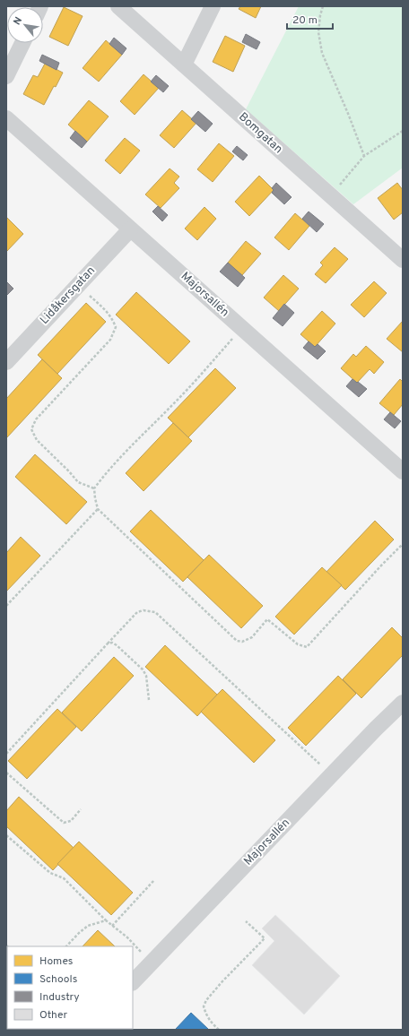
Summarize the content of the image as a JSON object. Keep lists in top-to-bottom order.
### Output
{
  "streets": {
    "street": ["Bomgatan", "Majorsallén", "Lidåkersgatan"]
  },
  "crossings": [
    ["Majorsallén", "Lidåkersgatan"]
  ],
  "legend": [
    "Homes",
    "Schools",
    "Industry",
    "Other"
  ],
  "scale_bar": "20 m",
  "north": "top left"
}
